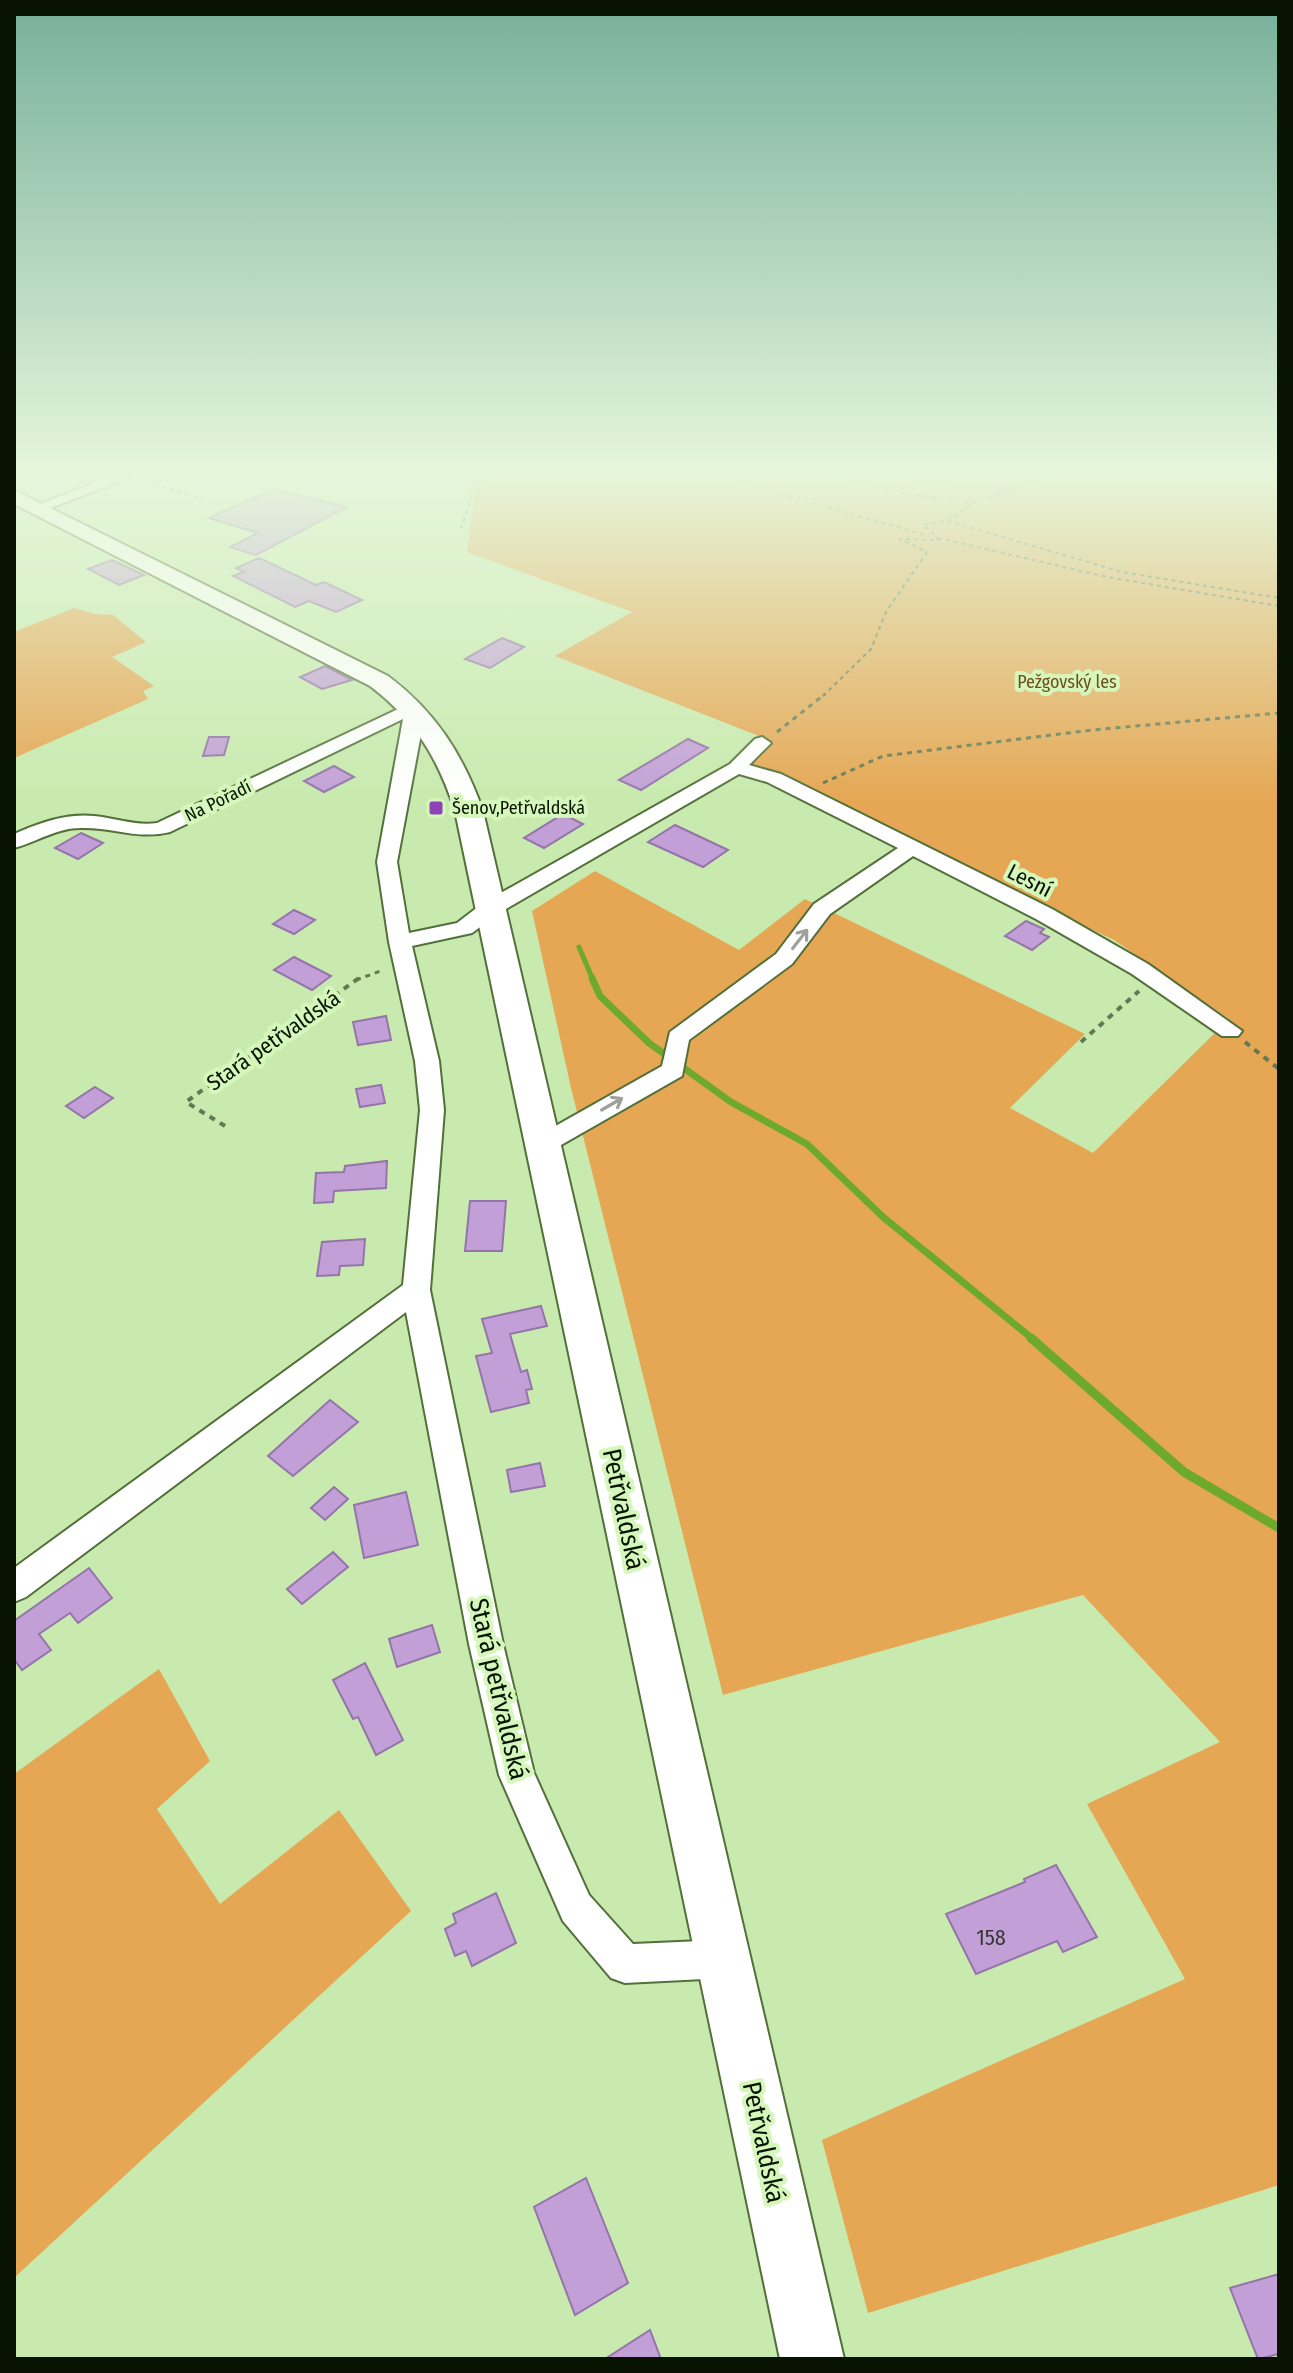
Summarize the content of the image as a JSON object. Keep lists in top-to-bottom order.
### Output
{
  "streets": {
    "main road": ["Petřvaldská"],
    "street": ["Na Pořadí", "Lesní", "Stará petřvaldská"]
  },
  "crossings": [
    ["Na Pořadí", "Stará petřvaldská"],
    ["Na Pořadí", "Petřvaldská"],
    ["Stará petřvaldská", "Petřvaldská"]
  ],
  "parks": ["Pežgovský les"],
  "places": {
    "transit": ["Šenov,Petřvaldská"]
  },
  "house_numbers": ["158"]
}
